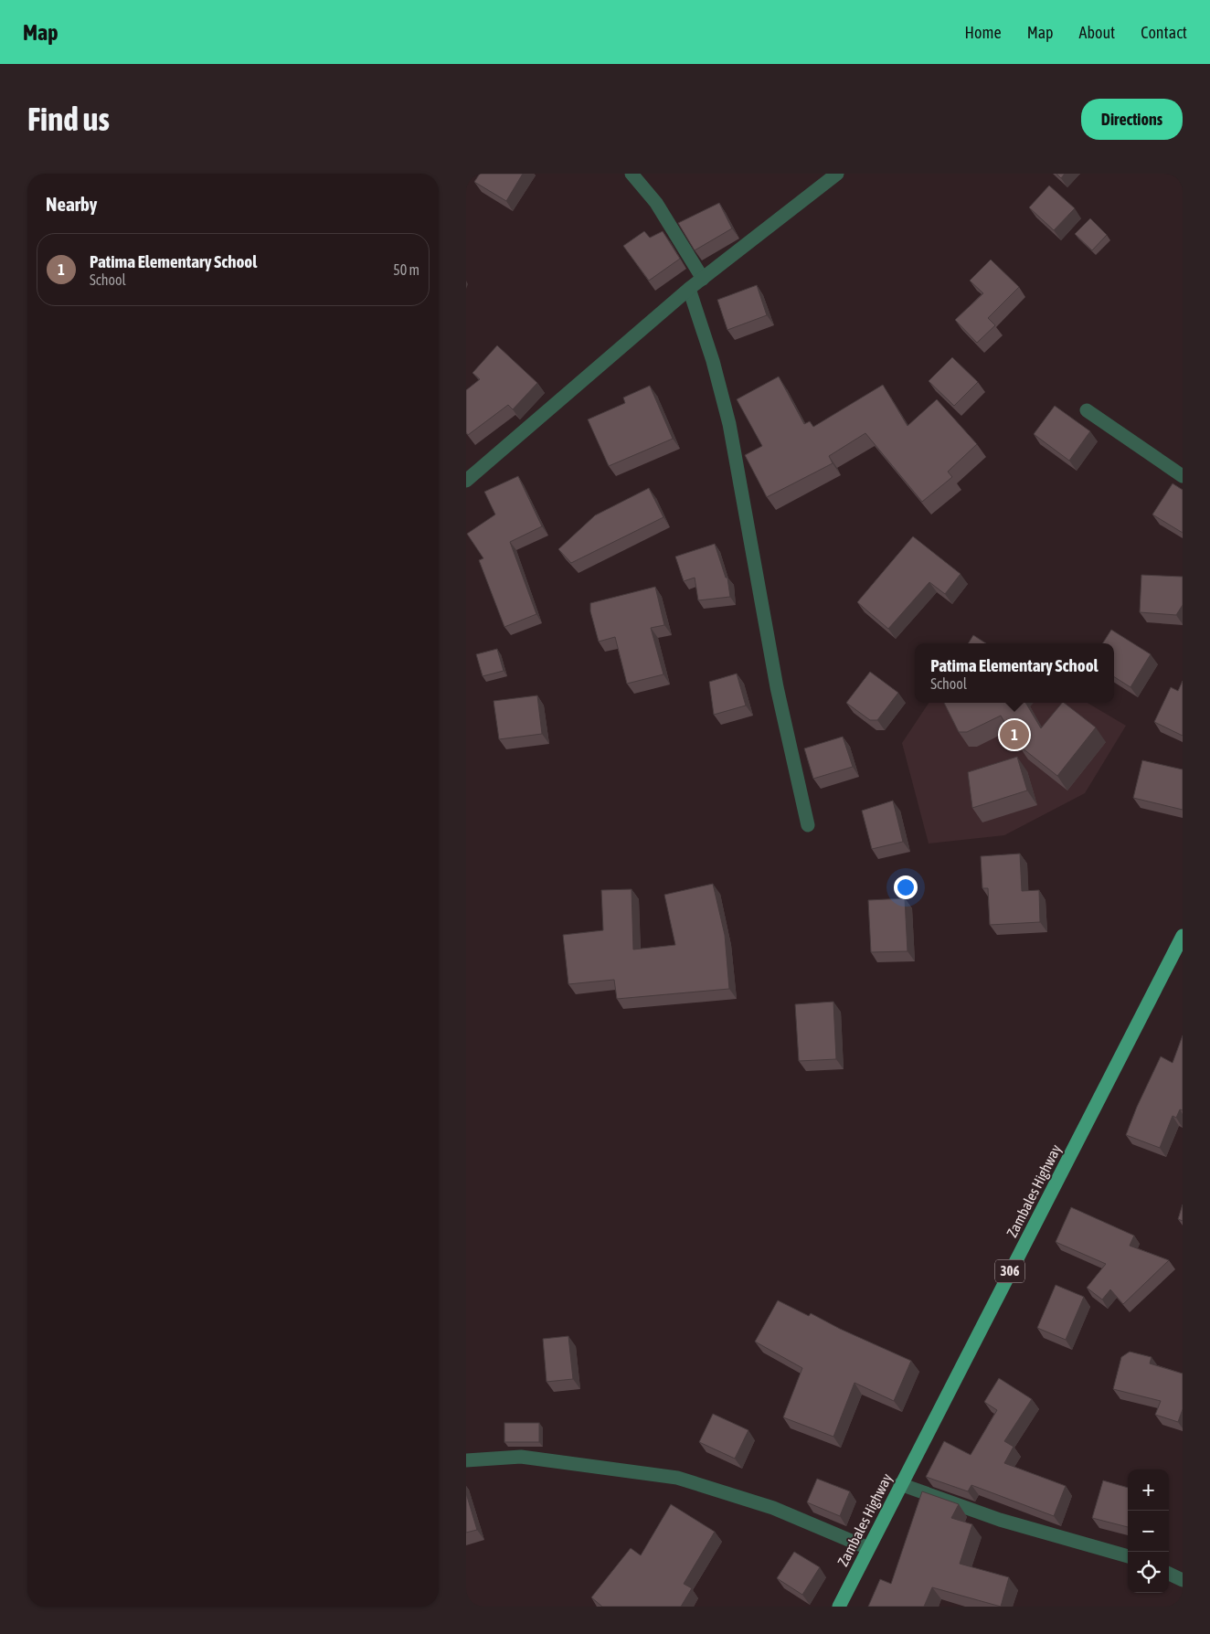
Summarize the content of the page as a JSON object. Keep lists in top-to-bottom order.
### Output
{
  "streets": {
    "main road": ["Zambales Highway", "306"]
  },
  "page": {
    "header": "Map",
    "nav": [
      "Home",
      "Map",
      "About",
      "Contact"
    ],
    "buttons": "Directions",
    "title": "Find us",
    "heading": "Nearby",
    "list": [
      {
        "mark": "1",
        "name": "Patima Elementary School",
        "note": "School",
        "value": "50 m"
      }
    ],
    "popup": ["Patima Elementary School", "School"],
    "pins": "1",
    "map_buttons": ["+", "−"]
  }
}
